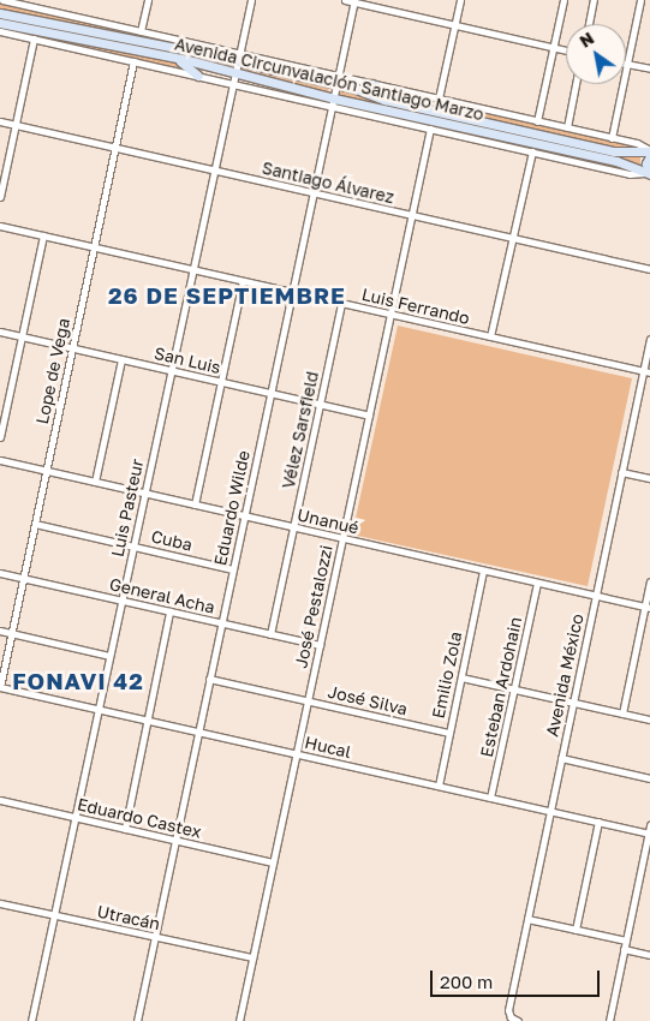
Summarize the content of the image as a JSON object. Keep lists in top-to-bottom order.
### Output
{
  "streets": {
    "main road": ["Avenida Circunvalación Santiago Marzo"],
    "street": [
      "Santiago Álvarez",
      "Luis Ferrando",
      "San Luis",
      "Lope de Vega",
      "Vélez Sarsfield",
      "Luis Pasteur",
      "Eduardo Wilde",
      "Unanué",
      "Cuba",
      "General Acha",
      "José Pestalozzi",
      "Emilio Zola",
      "Avenida México",
      "Esteban Ardohain",
      "José Silva",
      "Hucal",
      "Eduardo Castex",
      "Utracán"
    ]
  },
  "crossings": [
    ["Avenida Circunvalación Santiago Marzo", "Luis Pasteur"],
    ["Avenida Circunvalación Santiago Marzo", "Eduardo Wilde"],
    ["Santiago Álvarez", "Lope de Vega"],
    ["Santiago Álvarez", "Luis Pasteur"],
    ["Santiago Álvarez", "Eduardo Wilde"],
    ["Santiago Álvarez", "José Pestalozzi"],
    ["Luis Ferrando", "Lope de Vega"],
    ["Luis Ferrando", "Vélez Sarsfield"],
    ["Luis Ferrando", "Luis Pasteur"],
    ["Luis Ferrando", "Eduardo Wilde"],
    ["Luis Ferrando", "José Pestalozzi"],
    ["Luis Ferrando", "Avenida México"],
    ["San Luis", "Lope de Vega"],
    ["San Luis", "Vélez Sarsfield"],
    ["San Luis", "Luis Pasteur"],
    ["San Luis", "Eduardo Wilde"],
    ["San Luis", "José Pestalozzi"],
    ["Lope de Vega", "Unanué"],
    ["Lope de Vega", "Cuba"],
    ["Lope de Vega", "General Acha"],
    ["Lope de Vega", "Hucal"],
    ["Vélez Sarsfield", "Unanué"],
    ["Vélez Sarsfield", "General Acha"],
    ["Luis Pasteur", "Unanué"],
    ["Luis Pasteur", "Cuba"],
    ["Luis Pasteur", "General Acha"],
    ["Luis Pasteur", "Hucal"],
    ["Luis Pasteur", "Eduardo Castex"],
    ["Luis Pasteur", "Utracán"],
    ["Eduardo Wilde", "Unanué"],
    ["Eduardo Wilde", "Cuba"],
    ["Eduardo Wilde", "General Acha"],
    ["Eduardo Wilde", "José Silva"],
    ["Eduardo Wilde", "Hucal"],
    ["Eduardo Wilde", "Eduardo Castex"],
    ["Eduardo Wilde", "Utracán"],
    ["Unanué", "José Pestalozzi"],
    ["Unanué", "Emilio Zola"],
    ["Unanué", "Avenida México"],
    ["Unanué", "Esteban Ardohain"],
    ["General Acha", "José Pestalozzi"],
    ["José Pestalozzi", "José Silva"],
    ["José Pestalozzi", "Hucal"],
    ["José Pestalozzi", "Eduardo Castex"],
    ["José Pestalozzi", "Utracán"],
    ["Emilio Zola", "José Silva"],
    ["Emilio Zola", "Hucal"],
    ["Avenida México", "Hucal"],
    ["Esteban Ardohain", "Hucal"]
  ],
  "districts": ["26 DE SEPTIEMBRE", "FONAVI 42"],
  "scale_bar": "200 m",
  "north": "top left"
}
